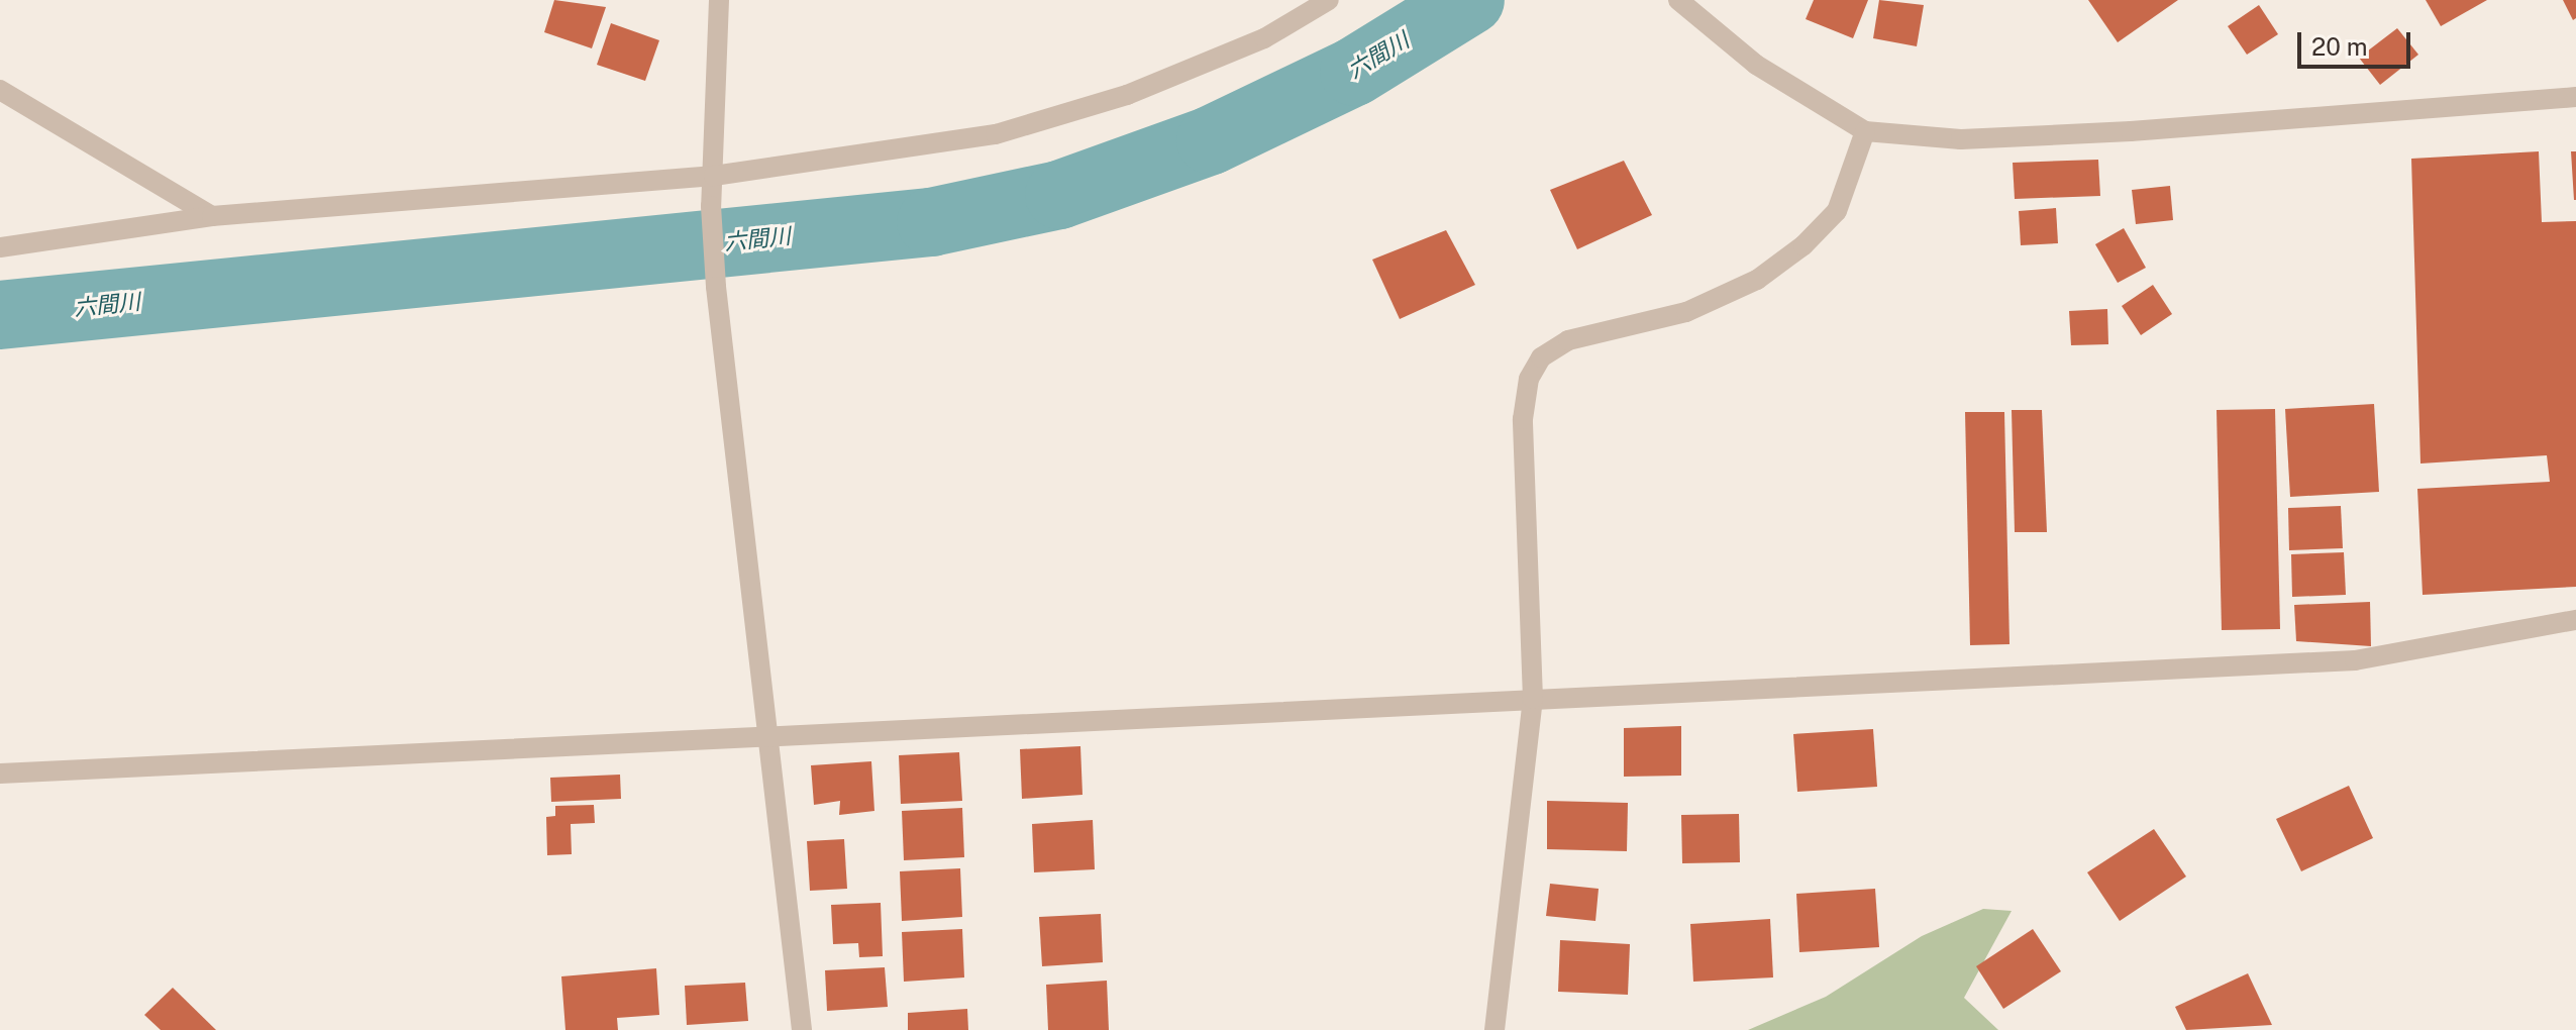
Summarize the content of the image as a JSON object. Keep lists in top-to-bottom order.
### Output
{
  "water": ["六間川"],
  "scale_bar": "20 m"
}
